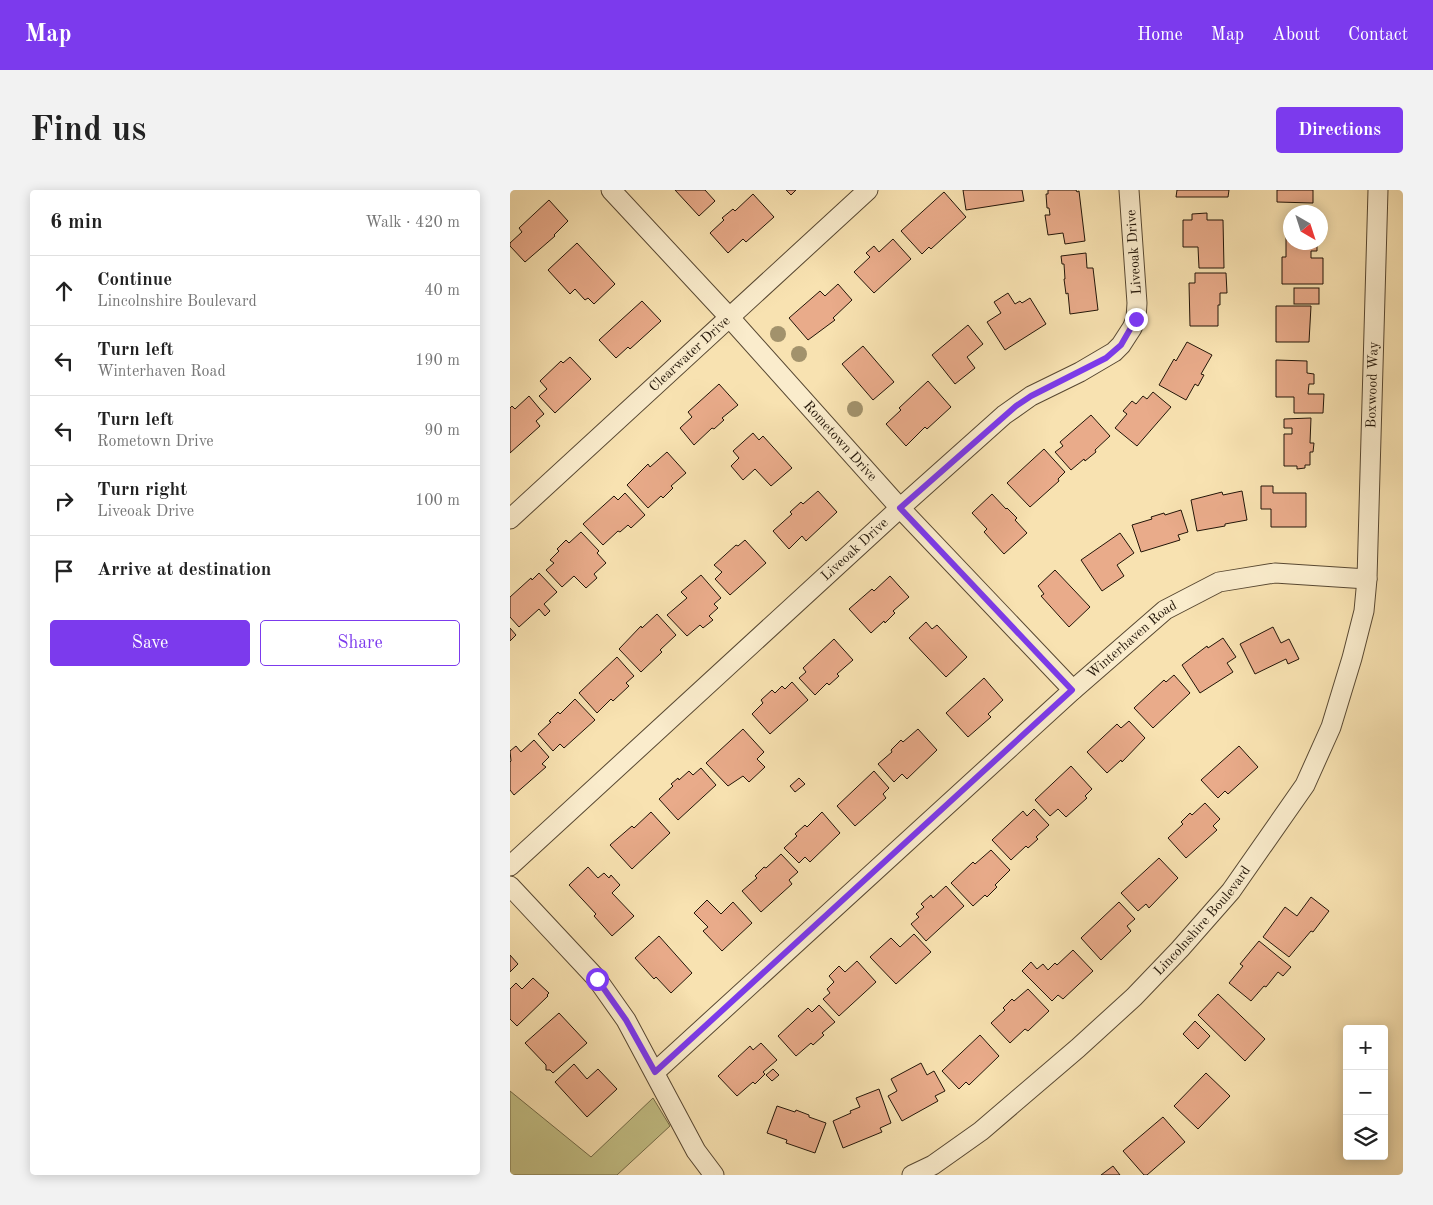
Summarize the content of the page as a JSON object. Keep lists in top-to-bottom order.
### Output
{
  "streets": {
    "street": [
      "Liveoak Drive",
      "Clearwater Drive",
      "Boxwood Way",
      "Rometown Drive",
      "Winterhaven Road",
      "Lincolnshire Boulevard"
    ]
  },
  "crossings": [
    ["Liveoak Drive", "Rometown Drive"],
    ["Clearwater Drive", "Rometown Drive"],
    ["Boxwood Way", "Winterhaven Road"],
    ["Boxwood Way", "Lincolnshire Boulevard"],
    ["Rometown Drive", "Winterhaven Road"],
    ["Winterhaven Road", "Lincolnshire Boulevard"]
  ],
  "north": "bottom right",
  "page": {
    "header": "Map",
    "nav": [
      "Home",
      "Map",
      "About",
      "Contact"
    ],
    "buttons": [
      "Directions",
      ["Save", "Share"]
    ],
    "title": "Find us",
    "heading": ["6 min", "Walk · 420 m"],
    "list": [
      ["Continue", "Lincolnshire Boulevard", "40 m"],
      ["Turn left", "Winterhaven Road", "190 m"],
      ["Turn left", "Rometown Drive", "90 m"],
      ["Turn right", "Liveoak Drive", "100 m"],
      "Arrive at destination"
    ],
    "map_buttons": ["+", "−"]
  }
}
